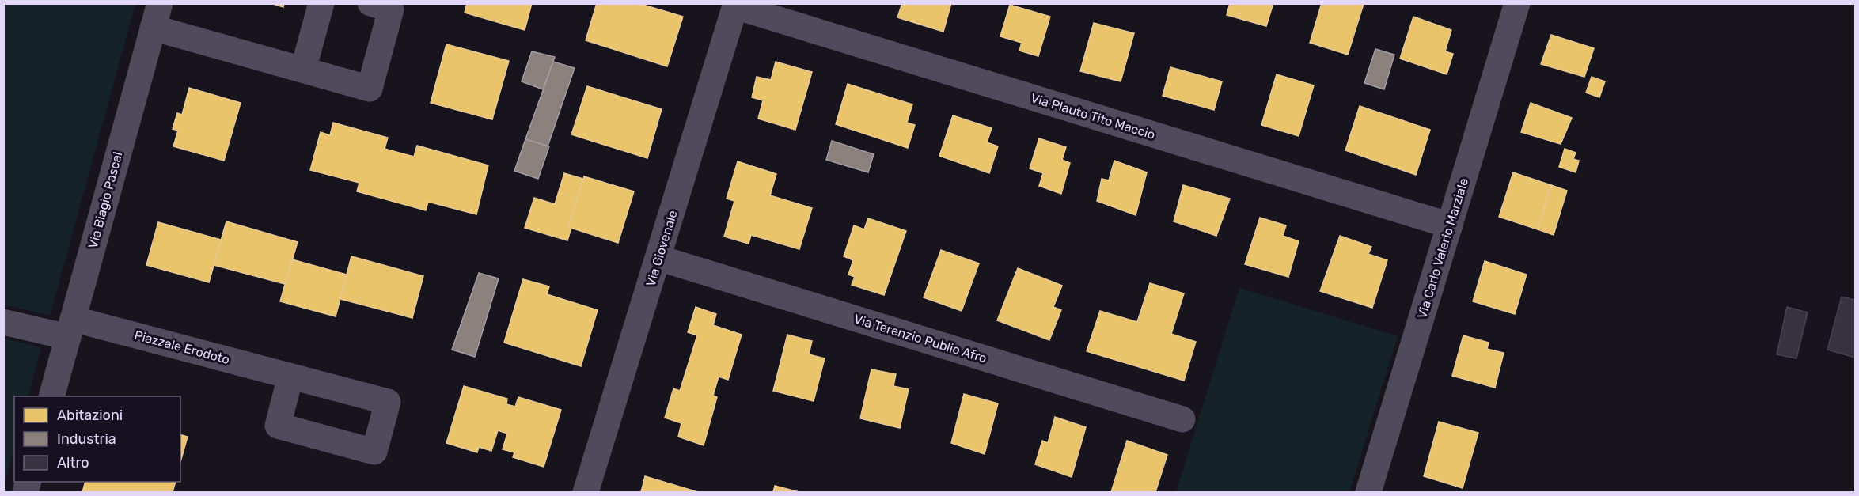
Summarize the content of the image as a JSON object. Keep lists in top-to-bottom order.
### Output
{
  "streets": {
    "street": [
      "Via Plauto Tito Maccio",
      "Via Biagio Pascal",
      "Via Giovenale",
      "Via Carlo Valerio Marziale",
      "Via Terenzio Publio Afro",
      "Piazzale Erodoto"
    ]
  },
  "crossings": [
    ["Via Plauto Tito Maccio", "Via Giovenale"],
    ["Via Plauto Tito Maccio", "Via Carlo Valerio Marziale"],
    ["Via Biagio Pascal", "Piazzale Erodoto"],
    ["Via Giovenale", "Via Terenzio Publio Afro"]
  ],
  "legend": ["Abitazioni", "Industria", "Altro"]
}
